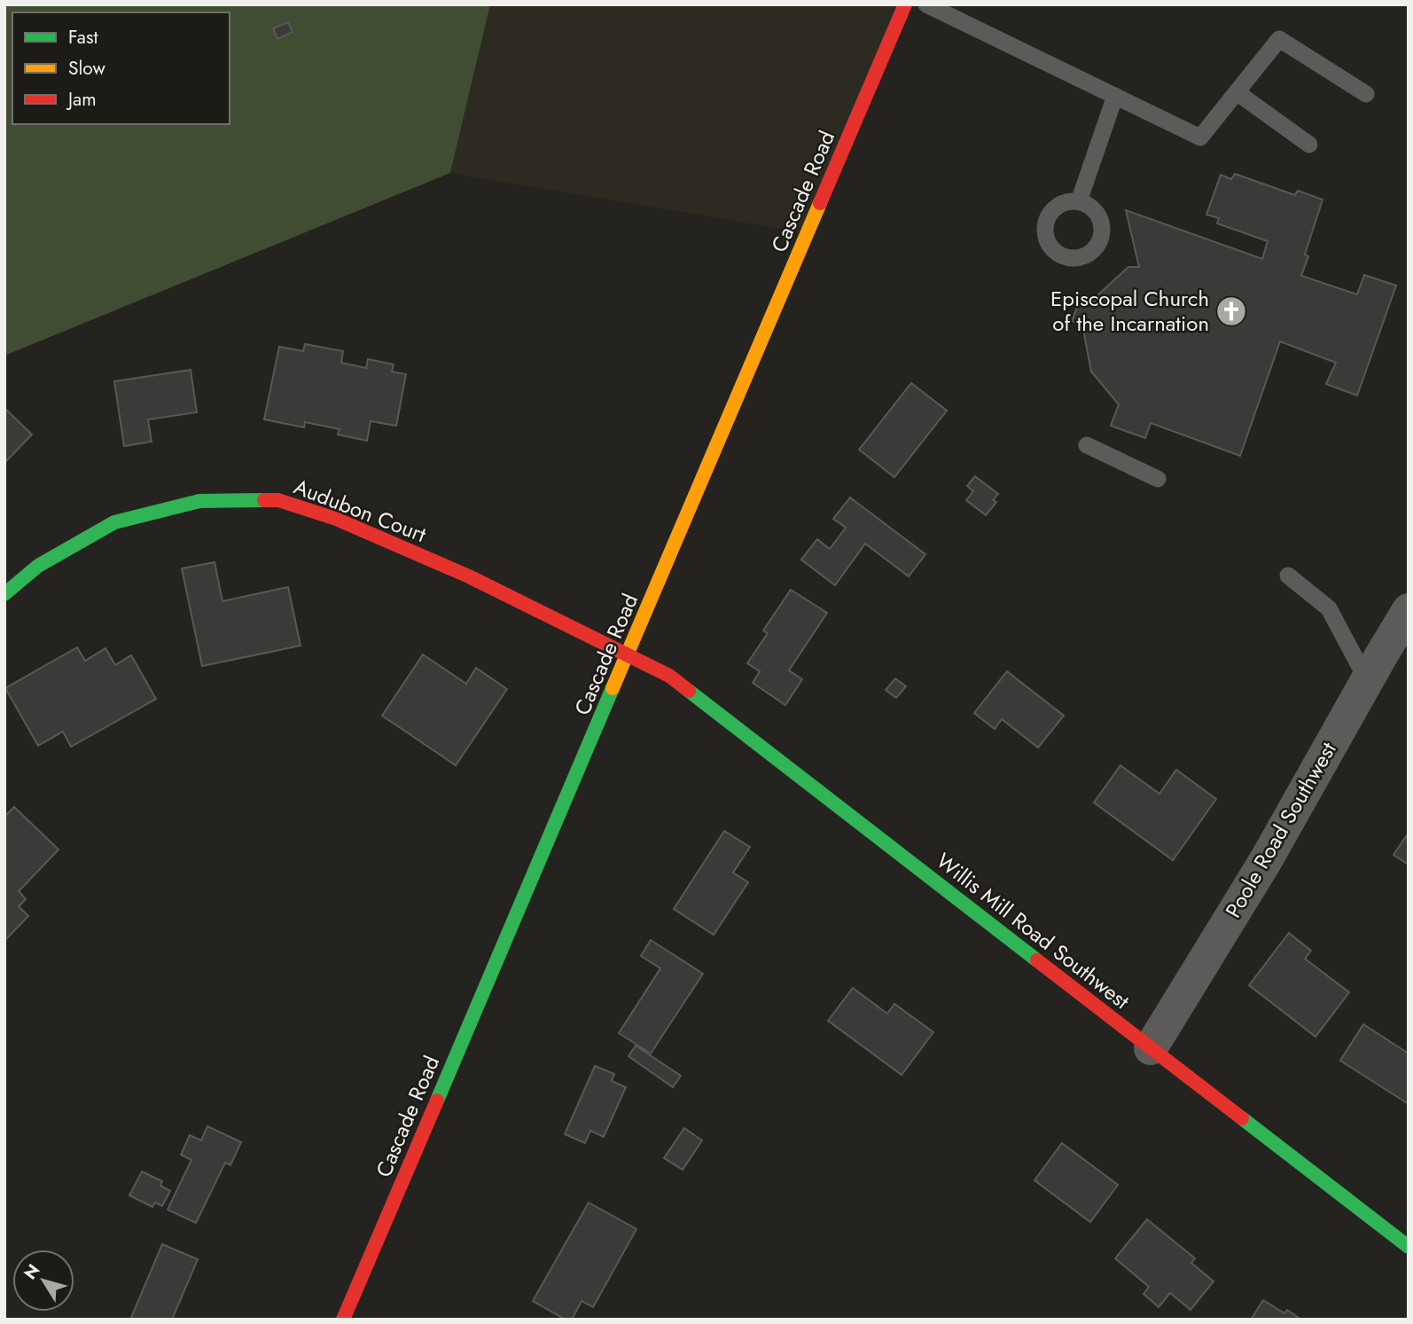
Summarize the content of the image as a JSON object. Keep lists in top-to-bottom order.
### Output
{
  "streets": {
    "street": [
      "Cascade Road",
      "Audubon Court",
      "Poole Road Southwest",
      "Willis Mill Road Southwest"
    ]
  },
  "crossings": [
    ["Cascade Road", "Audubon Court"],
    ["Cascade Road", "Willis Mill Road Southwest"],
    ["Audubon Court", "Willis Mill Road Southwest"],
    ["Poole Road Southwest", "Willis Mill Road Southwest"]
  ],
  "places": {
    "church": ["Episcopal Church of the Incarnation"]
  },
  "legend": ["Fast", "Slow", "Jam"],
  "north": "top left"
}
